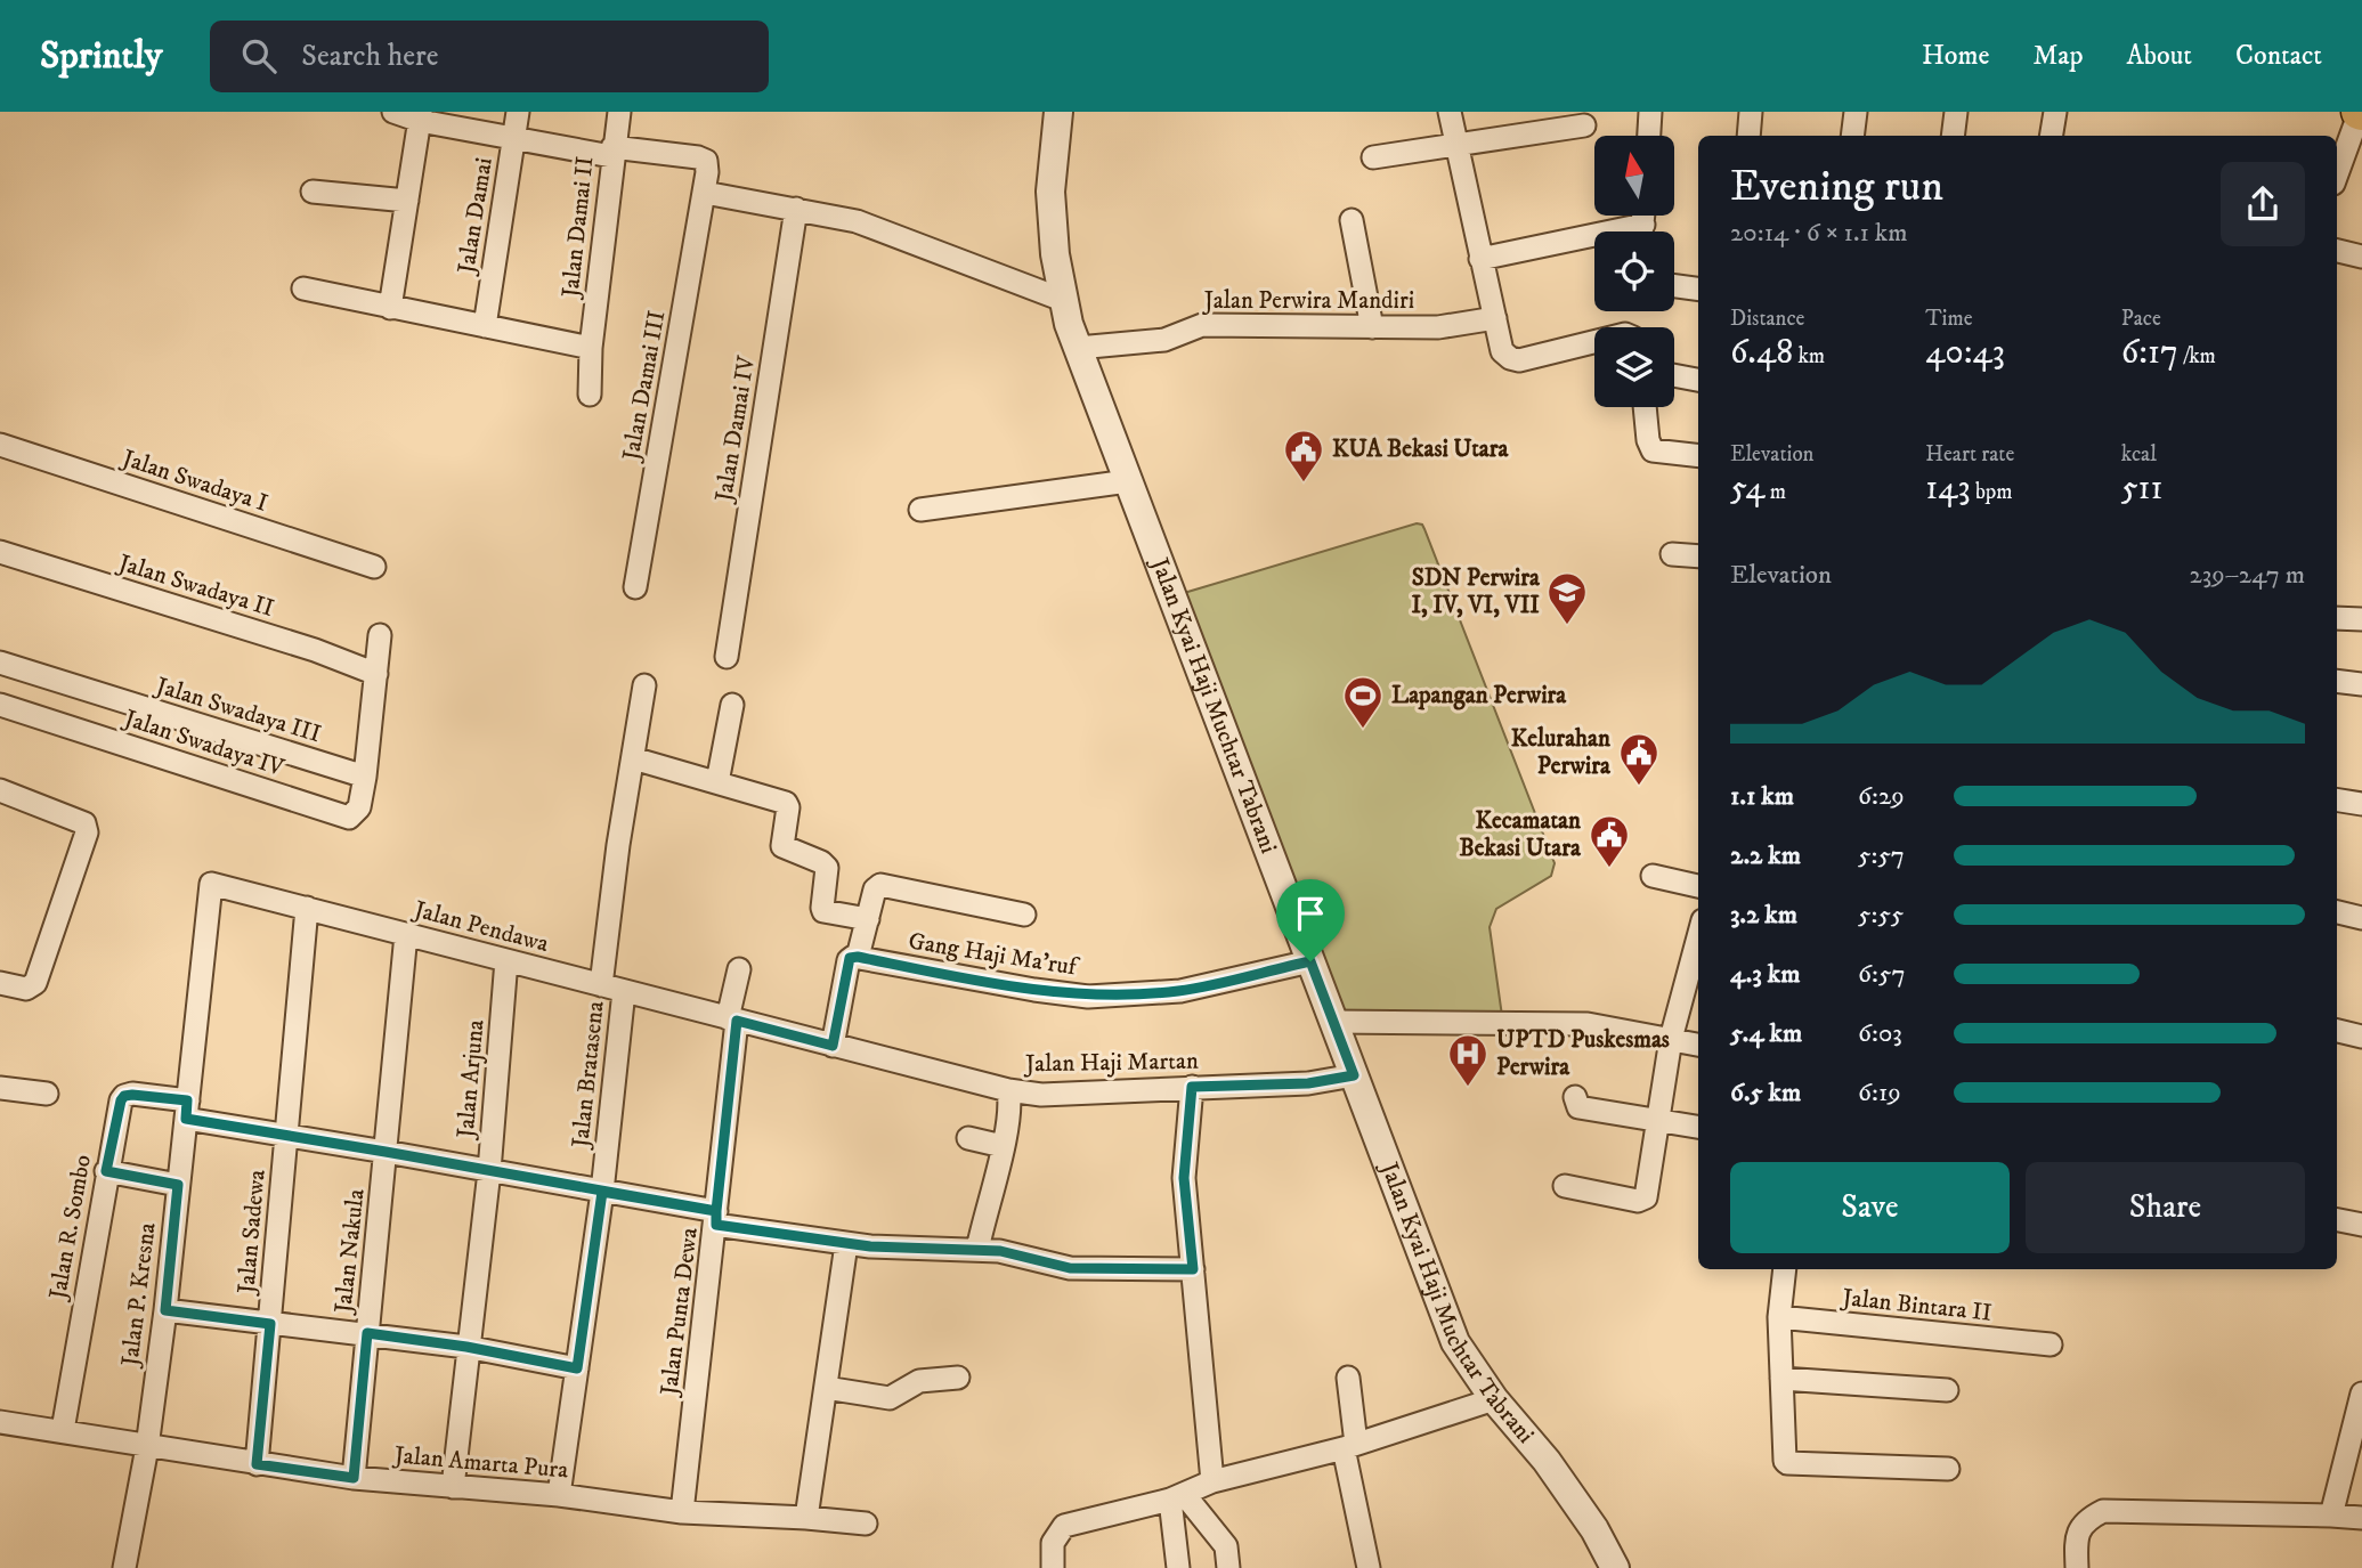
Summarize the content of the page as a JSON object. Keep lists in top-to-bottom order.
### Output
{
  "streets": {
    "street": [
      "Jalan Damai",
      "Jalan Damai II",
      "Jalan Perwira Mandiri",
      "Jalan Damai III",
      "Jalan Damai IV",
      "Jalan Swadaya I",
      "Jalan Swadaya II",
      "Jalan Kyai Haji Muchtar Tabrani",
      "Jalan Swadaya III",
      "Jalan Swadaya IV",
      "Jalan Pendawa",
      "Gang Haji Ma'ruf",
      "Jalan Haji Martan",
      "Jalan Bratasena",
      "Jalan Arjuna",
      "Jalan R. Sombo",
      "Jalan Sadewa",
      "Jalan Nakula",
      "Jalan P. Kresna",
      "Jalan Bintara II",
      "Jalan Punta Dewa",
      "Jalan Amarta Pura"
    ]
  },
  "crossings": [
    ["Jalan Damai II", "Jalan Damai III"],
    ["Jalan Perwira Mandiri", "Jalan Kyai Haji Muchtar Tabrani"],
    ["Jalan Kyai Haji Muchtar Tabrani", "Gang Haji Ma'ruf"],
    ["Jalan Kyai Haji Muchtar Tabrani", "Jalan Haji Martan"],
    ["Jalan Swadaya III", "Jalan Swadaya IV"],
    ["Jalan Pendawa", "Jalan Haji Martan"],
    ["Jalan Pendawa", "Jalan Bratasena"],
    ["Jalan Pendawa", "Jalan Arjuna"],
    ["Jalan Pendawa", "Jalan Sadewa"],
    ["Jalan Pendawa", "Jalan Nakula"],
    ["Jalan Pendawa", "Jalan P. Kresna"],
    ["Jalan Pendawa", "Jalan Punta Dewa"],
    ["Jalan Haji Martan", "Jalan Punta Dewa"],
    ["Jalan Bratasena", "Jalan Amarta Pura"],
    ["Jalan Arjuna", "Jalan Amarta Pura"],
    ["Jalan R. Sombo", "Jalan P. Kresna"],
    ["Jalan R. Sombo", "Jalan Amarta Pura"],
    ["Jalan Sadewa", "Jalan Amarta Pura"],
    ["Jalan Nakula", "Jalan Amarta Pura"],
    ["Jalan P. Kresna", "Jalan Amarta Pura"],
    ["Jalan Punta Dewa", "Jalan Amarta Pura"]
  ],
  "places": {
    "public building": ["KUA Bekasi Utara", "Kelurahan Perwira", "Kecamatan Bekasi Utara"],
    "school or university": ["SDN Perwira I, IV, VI, VII"],
    "sports": ["Lapangan Perwira"],
    "hospital": ["UPTD Puskesmas Perwira"]
  },
  "north": "top",
  "page": {
    "header": "Sprintly",
    "search": "Search here",
    "nav": [
      "Home",
      "Map",
      "About",
      "Contact"
    ],
    "heading": ["Evening run", "20:14 · 6 × 1.1 km"],
    "stats": [
      ["Distance", "6.48 km"],
      ["Time", "40:43"],
      ["Pace", "6:17 /km"],
      ["Elevation", "54 m"],
      ["Heart rate", "143 bpm"],
      ["kcal", "511"]
    ],
    "chart": ["Elevation", "239–247 m"],
    "list": [
      {
        "name": "1.1 km",
        "note": "6:29"
      },
      {
        "name": "2.2 km",
        "note": "5:57"
      },
      {
        "name": "3.2 km",
        "note": "5:55"
      },
      {
        "name": "4.3 km",
        "note": "6:57"
      },
      {
        "name": "5.4 km",
        "note": "6:03"
      },
      {
        "name": "6.5 km",
        "note": "6:19"
      }
    ],
    "buttons": ["Save", "Share"]
  }
}
